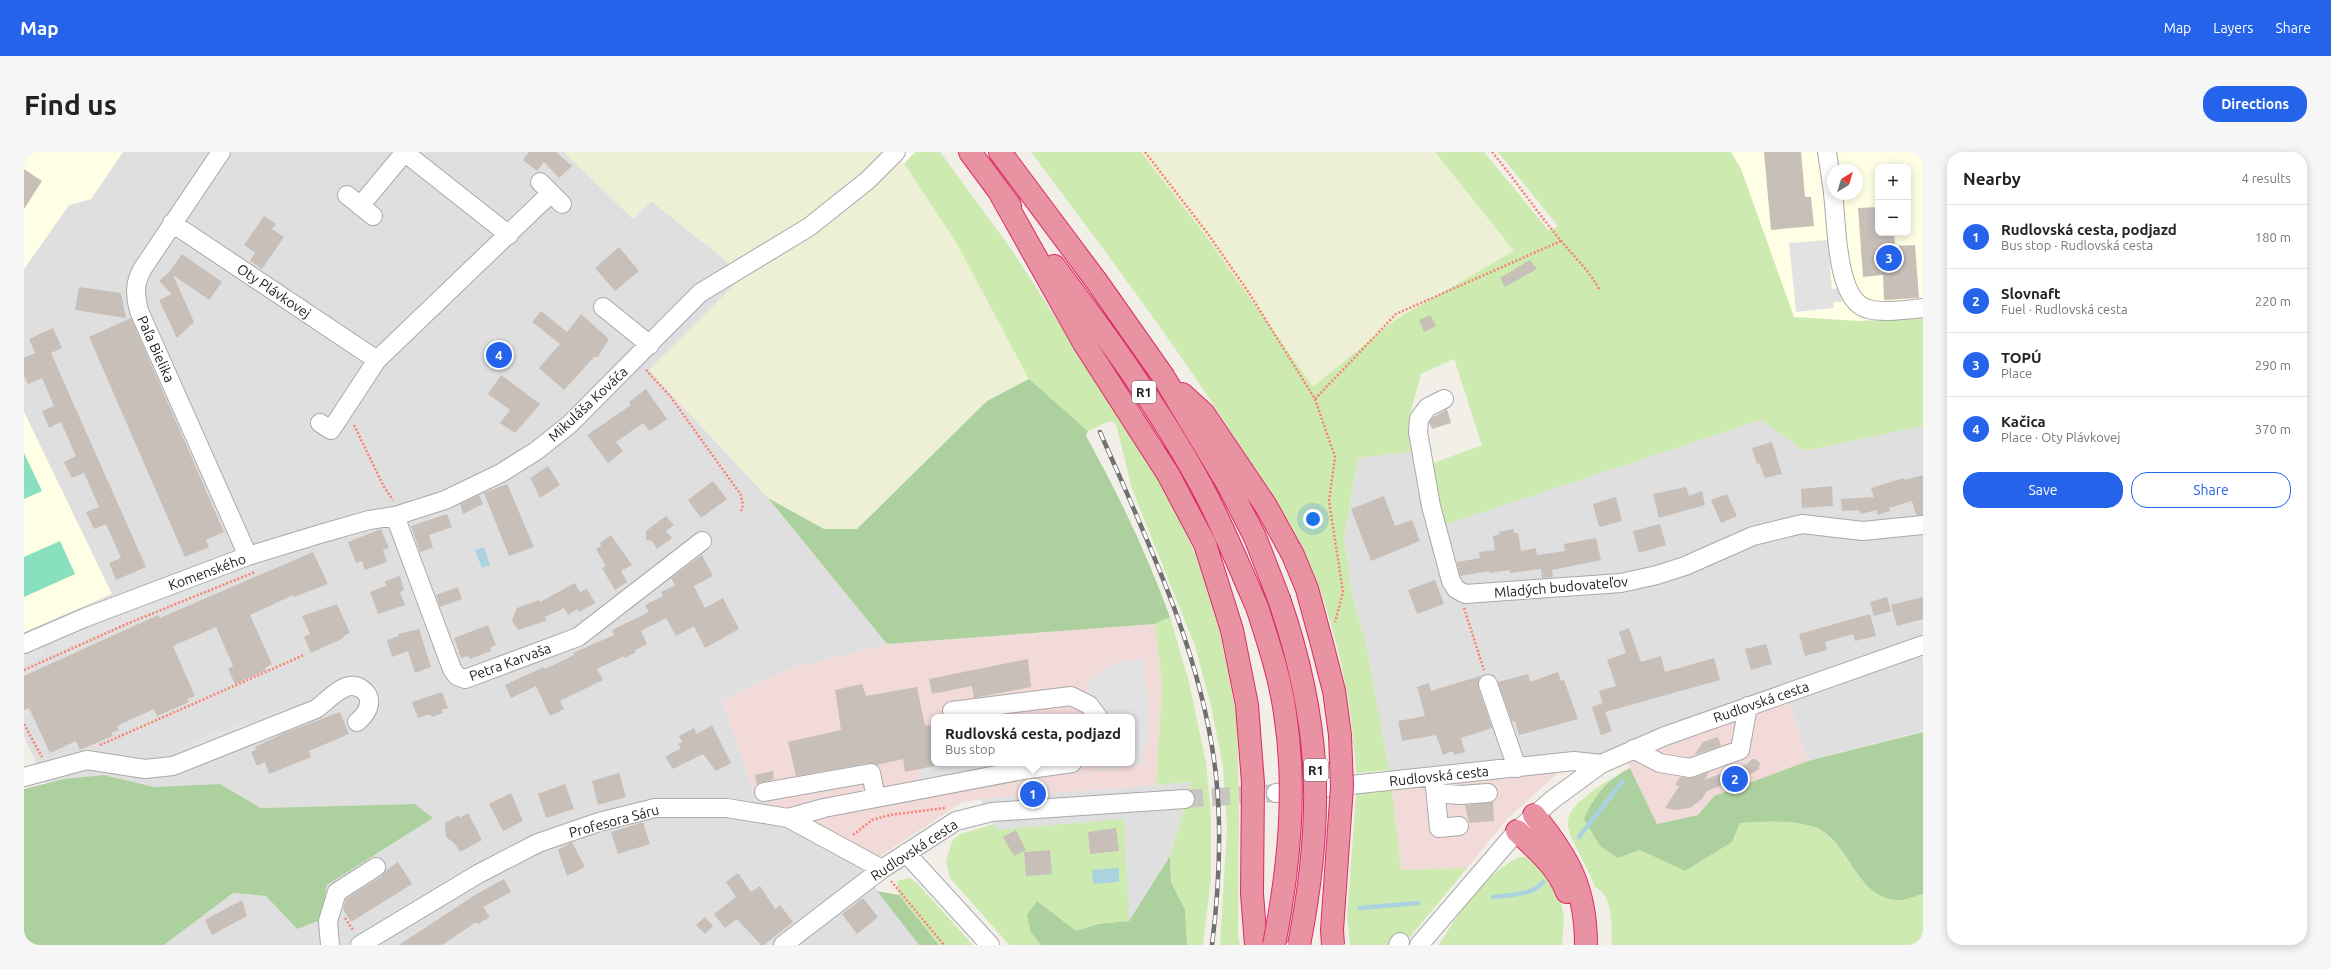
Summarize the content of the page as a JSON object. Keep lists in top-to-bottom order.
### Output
{
  "streets": {
    "highway": ["R1"],
    "street": [
      "Oty Plávkovej",
      "Paľa Bielika",
      "Mikuláša Kováča",
      "Komenského",
      "Mladých budovateľov",
      "Petra Karvaša",
      "Rudlovská cesta",
      "Profesora Sáru"
    ]
  },
  "crossings": [
    ["Oty Plávkovej", "Paľa Bielika"],
    ["Paľa Bielika", "Komenského"],
    ["Mikuláša Kováča", "Komenského"],
    ["Mikuláša Kováča", "Petra Karvaša"],
    ["Komenského", "Petra Karvaša"],
    ["Rudlovská cesta", "Profesora Sáru"]
  ],
  "north": "top right",
  "page": {
    "header": "Map",
    "nav": ["Map", "Layers", "Share"],
    "buttons": [
      "Directions",
      ["Save", "Share"]
    ],
    "title": "Find us",
    "heading": ["Nearby", "4 results"],
    "map_buttons": ["+", "−"],
    "list": [
      {
        "mark": "1",
        "name": "Rudlovská cesta, podjazd",
        "note": "Bus stop · Rudlovská cesta",
        "value": "180 m"
      },
      {
        "mark": "2",
        "name": "Slovnaft",
        "note": "Fuel · Rudlovská cesta",
        "value": "220 m"
      },
      {
        "mark": "3",
        "name": "TOPÚ",
        "note": "Place",
        "value": "290 m"
      },
      {
        "mark": "4",
        "name": "Kačica",
        "note": "Place · Oty Plávkovej",
        "value": "370 m"
      }
    ],
    "pins": [
      "3",
      "4",
      "2",
      "1"
    ],
    "popup": ["Rudlovská cesta, podjazd", "Bus stop"]
  }
}
